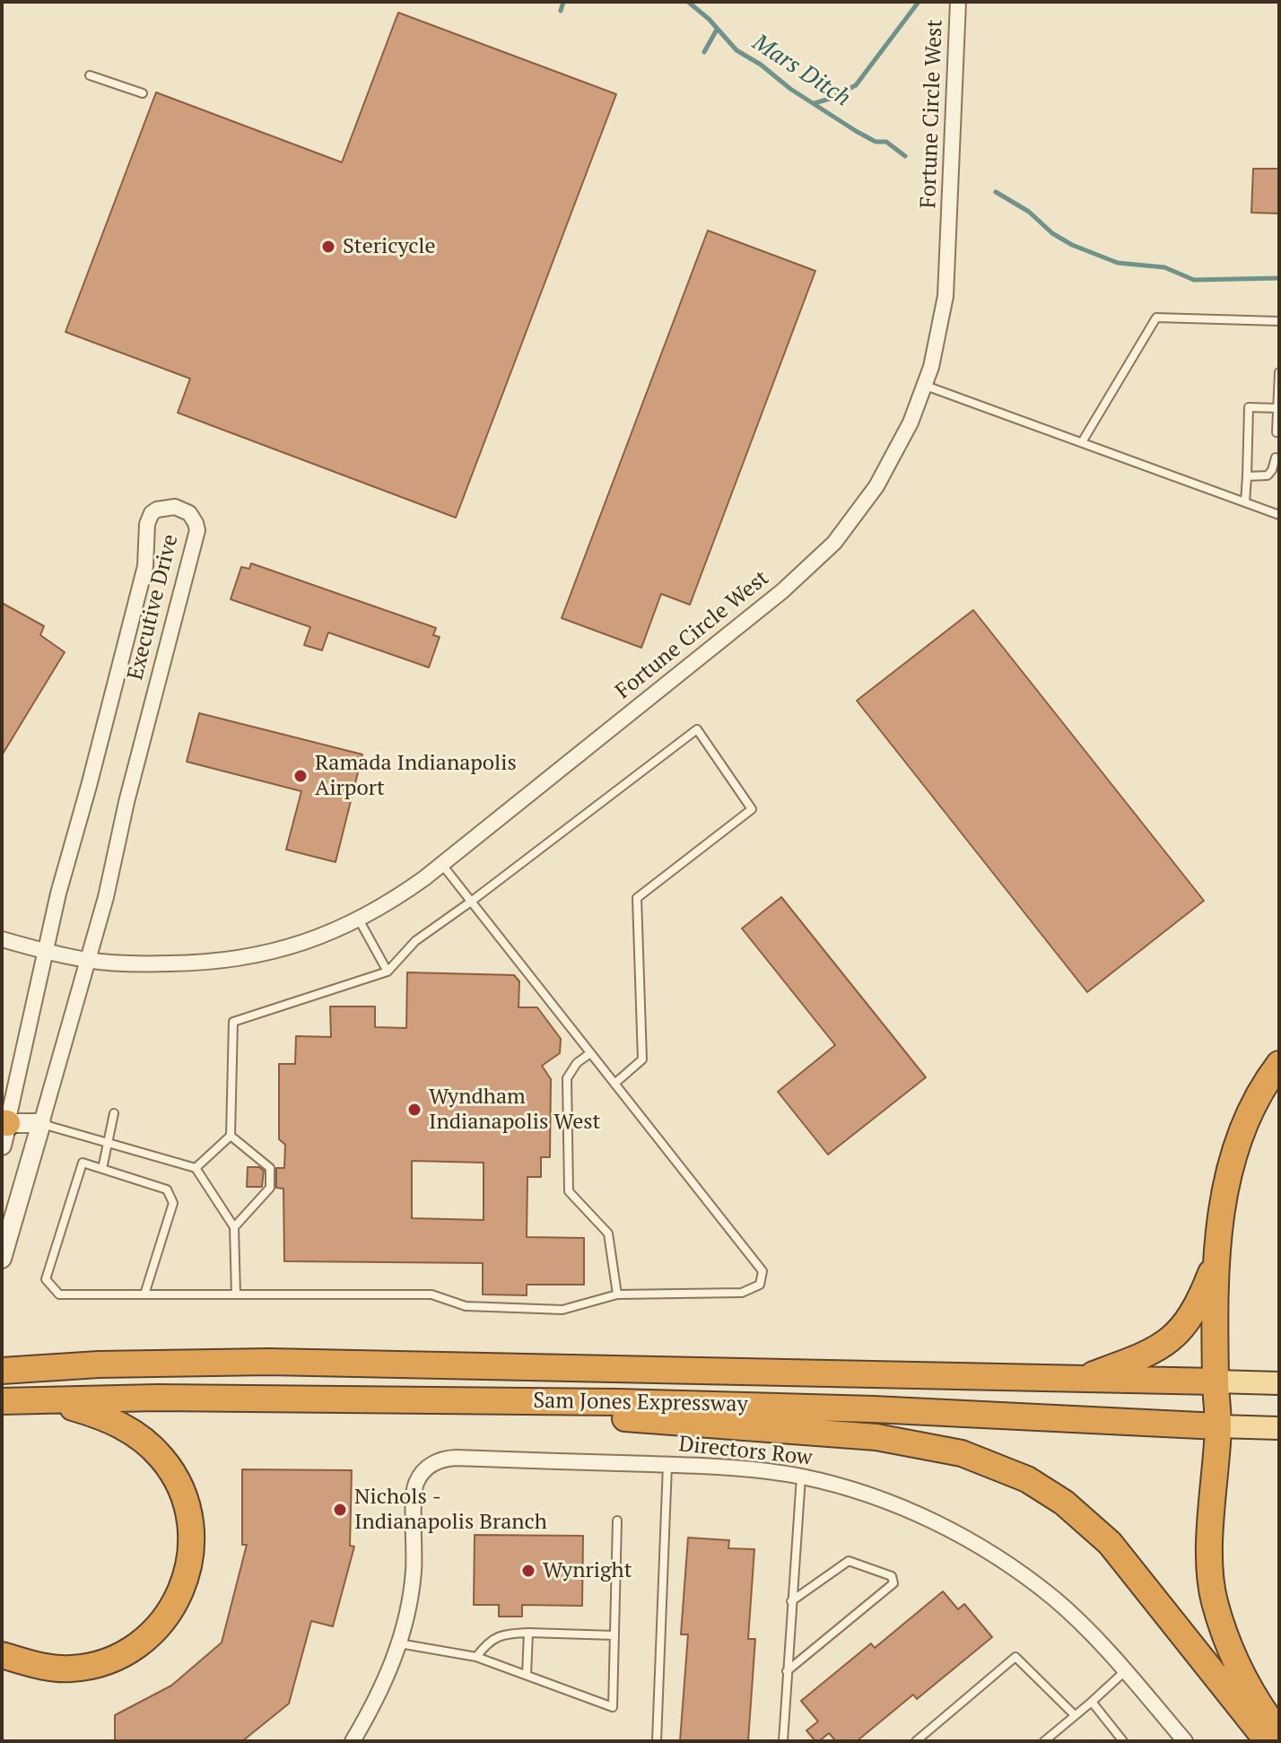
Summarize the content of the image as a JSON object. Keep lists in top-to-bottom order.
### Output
{
  "streets": {
    "highway": ["Sam Jones Expressway"],
    "street": ["Fortune Circle West", "Executive Drive", "Directors Row"]
  },
  "crossings": [
    ["Fortune Circle West", "Executive Drive"]
  ],
  "water": ["Mars Ditch"],
  "places": [
    "Stericycle",
    "Ramada Indianapolis Airport",
    "Wyndham Indianapolis West",
    "Nichols - Indianapolis Branch",
    "Wynright"
  ]
}
